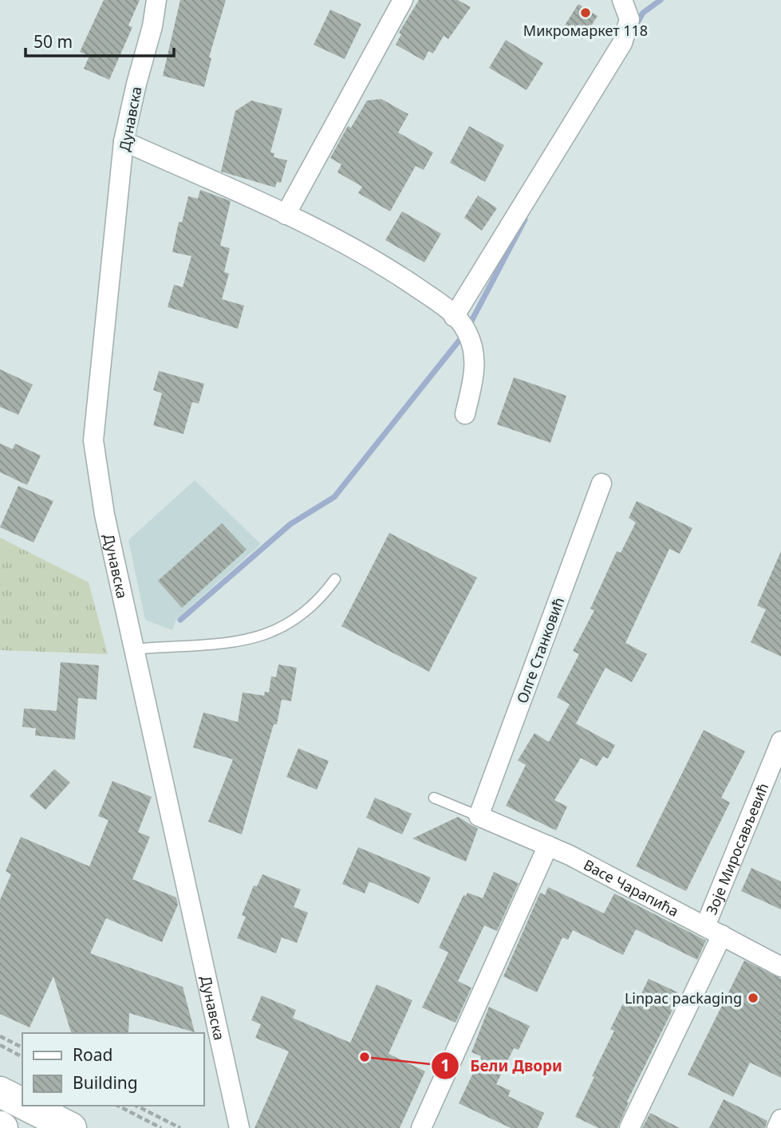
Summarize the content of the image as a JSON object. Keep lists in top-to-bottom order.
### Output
{
  "streets": {
    "street": [
      "Дунавска",
      "Олге Станковић",
      "Зоје Миросављевић",
      "Васе Чарапића"
    ]
  },
  "crossings": [
    ["Олге Станковић", "Васе Чарапића"],
    ["Зоје Миросављевић", "Васе Чарапића"]
  ],
  "places": ["Микромаркет 118", "Linpac packaging", "Бели Двори"],
  "legend": ["Road", "Building"],
  "scale_bar": "50 m"
}
